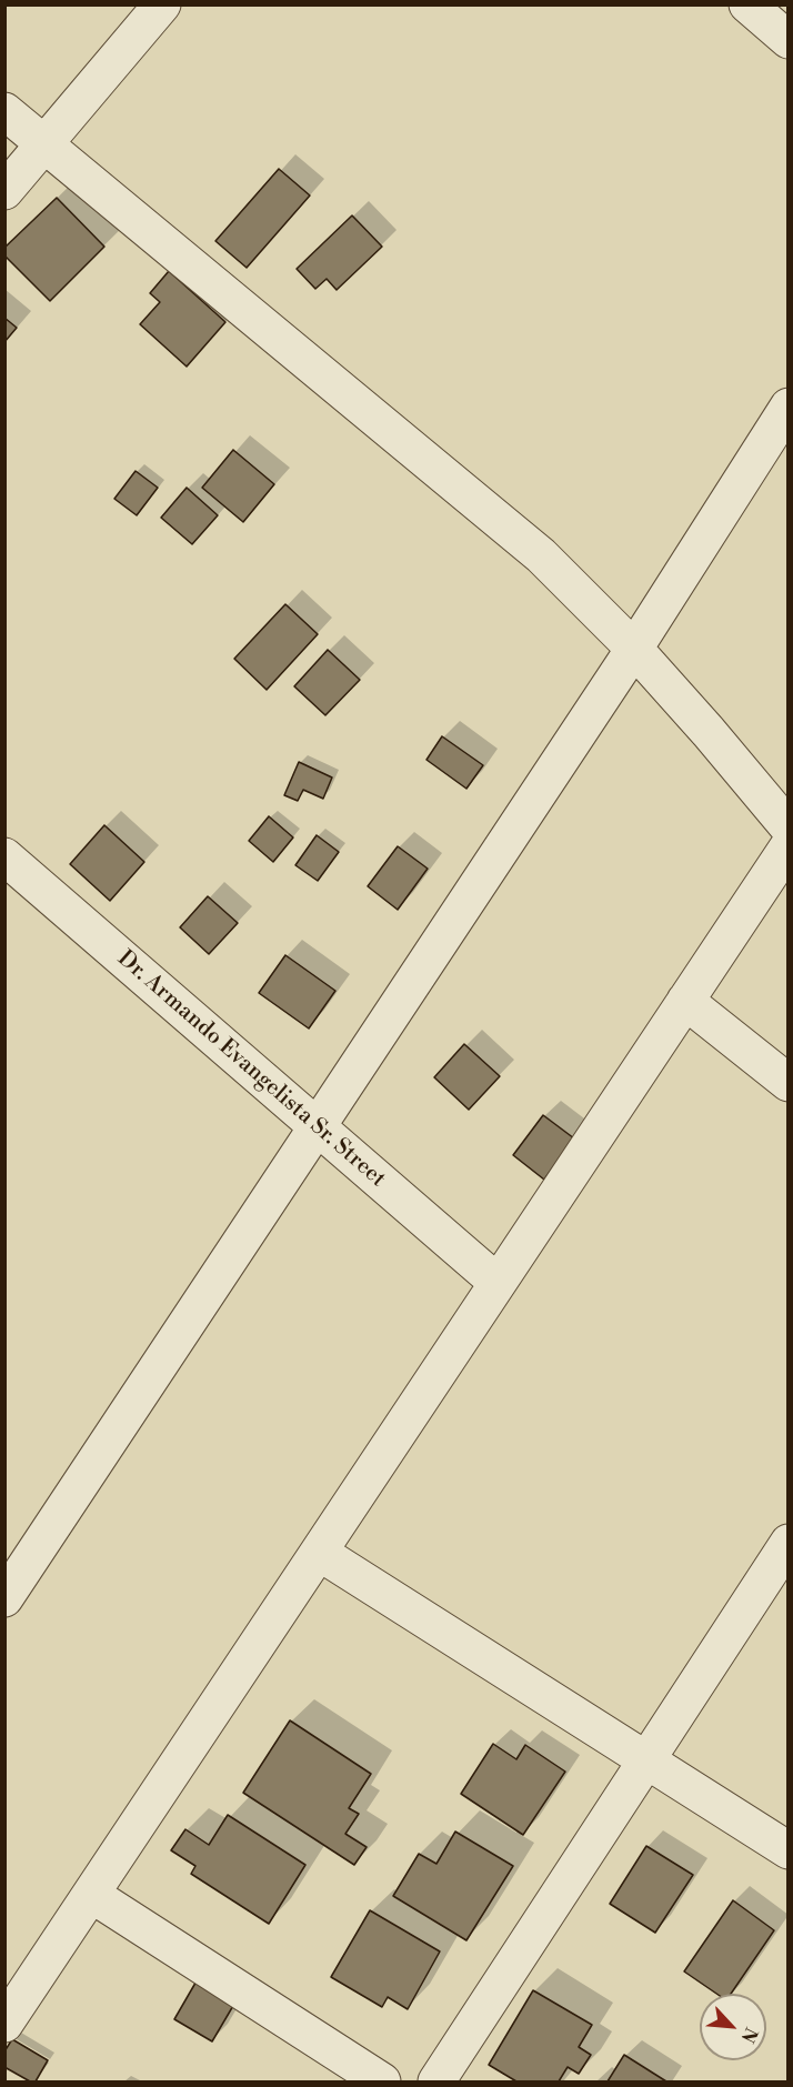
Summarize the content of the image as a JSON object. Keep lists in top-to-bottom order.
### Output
{
  "streets": {
    "street": ["Dr. Armando Evangelista Sr. Street"]
  },
  "north": "bottom right"
}
